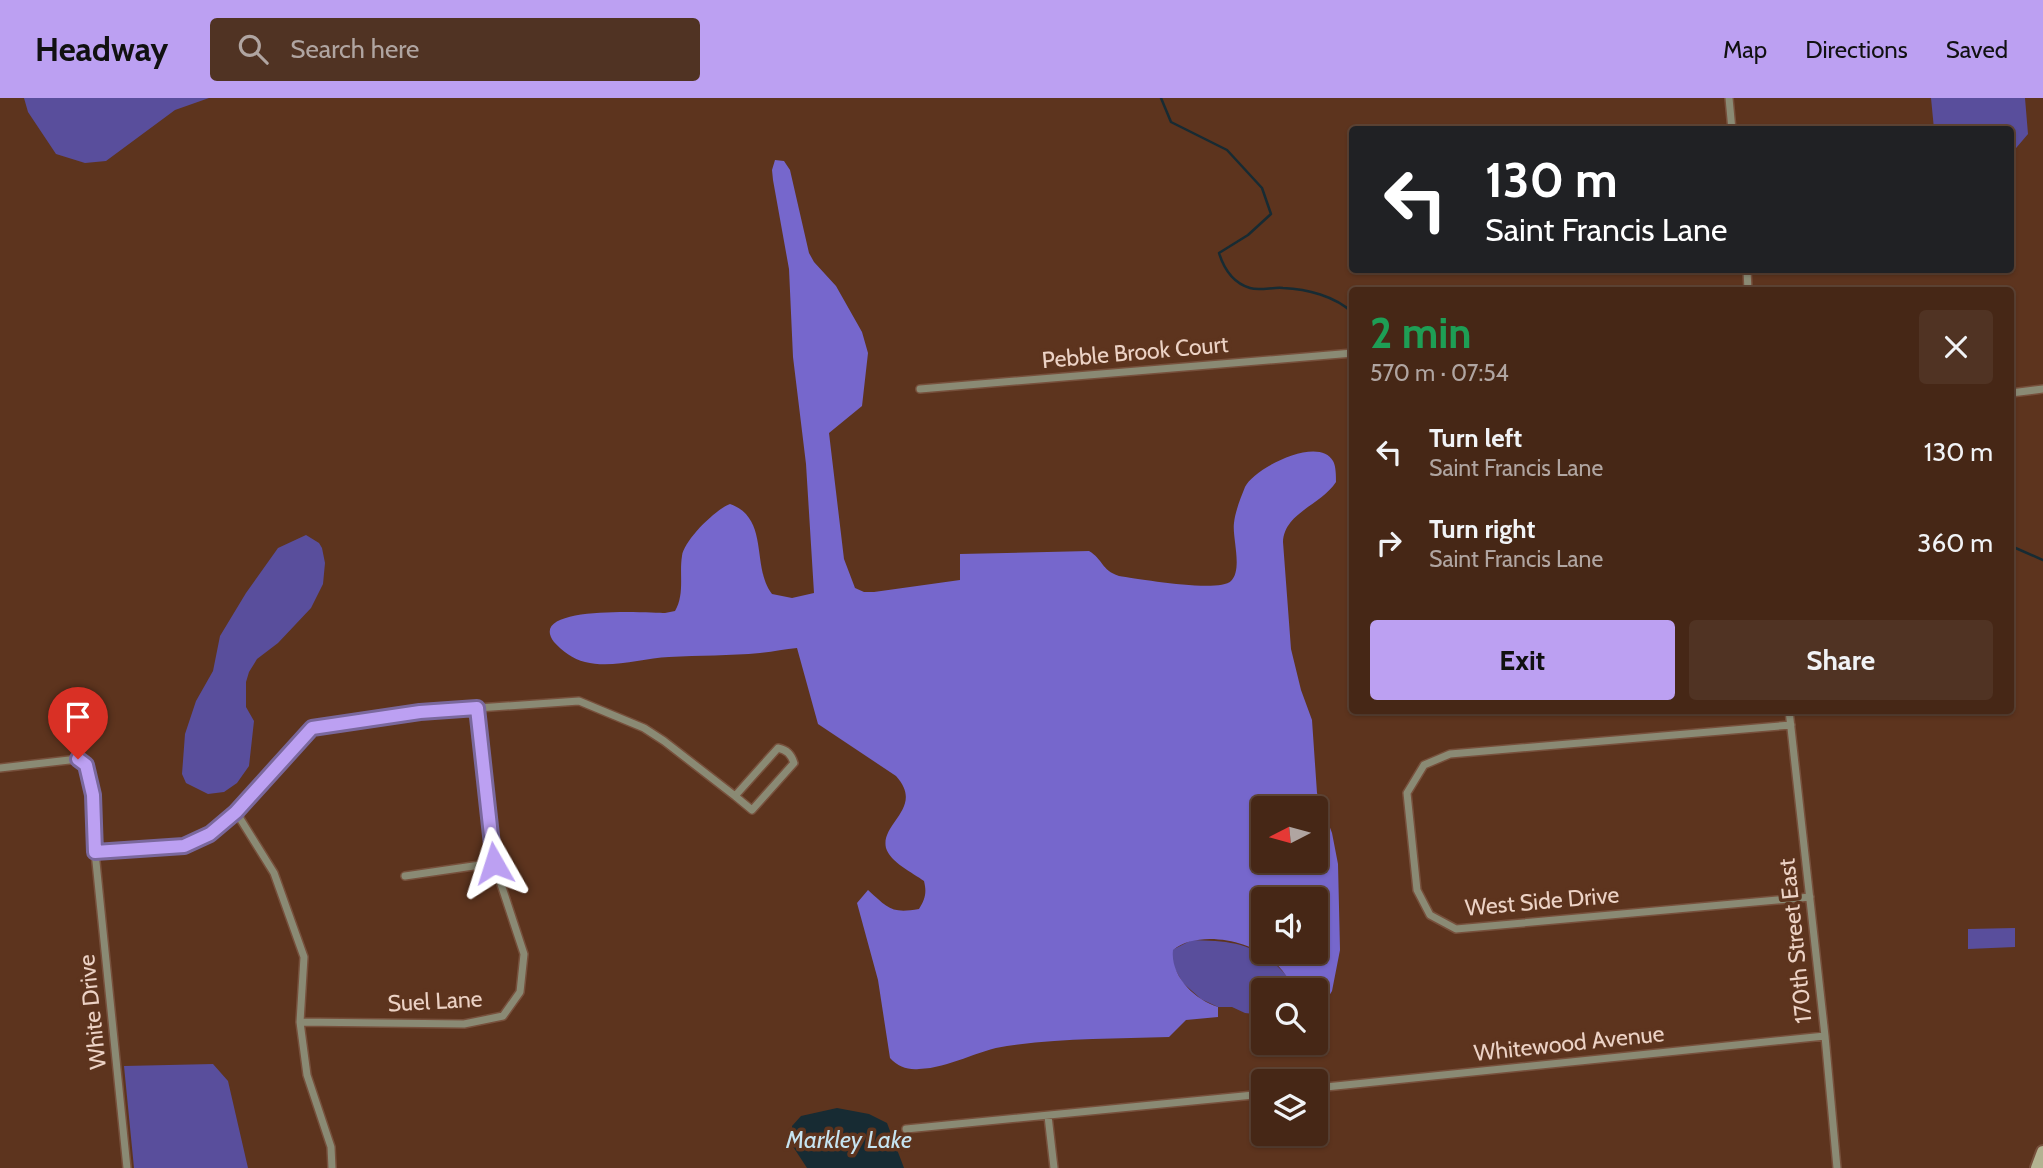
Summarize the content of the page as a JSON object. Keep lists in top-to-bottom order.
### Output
{
  "streets": {
    "street": [
      "Pebble Brook Court",
      "West Side Drive",
      "170th Street East",
      "Suel Lane",
      "White Drive",
      "Whitewood Avenue"
    ]
  },
  "crossings": [
    ["West Side Drive", "170th Street East"],
    ["170th Street East", "Whitewood Avenue"]
  ],
  "water": ["Markley Lake"],
  "north": "left",
  "page": {
    "header": "Headway",
    "search": "Search here",
    "nav": ["Map", "Directions", "Saved"],
    "turn": ["130 m", "Saint Francis Lane"],
    "heading": ["2 min", "570 m · 07:54"],
    "list": [
      {
        "name": "Turn left",
        "note": "Saint Francis Lane",
        "value": "130 m"
      },
      {
        "name": "Turn right",
        "note": "Saint Francis Lane",
        "value": "360 m"
      }
    ],
    "buttons": ["Exit", "Share"]
  }
}
